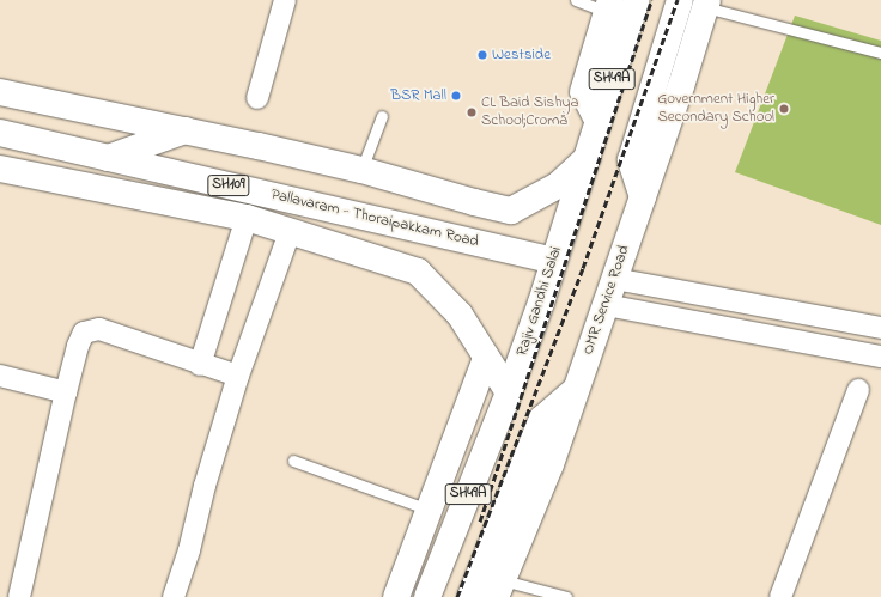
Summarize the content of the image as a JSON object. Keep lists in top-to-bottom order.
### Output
{
  "streets": {
    "main road": [
      "SH49A",
      "SH109",
      "Pallavaram - Thoraipakkam Road",
      "OMR Service Road",
      "Rajiv Gandhi Salai"
    ]
  },
  "crossings": [
    ["SH49A", "OMR Service Road"],
    ["Pallavaram - Thoraipakkam Road", "Rajiv Gandhi Salai"]
  ],
  "places": [
    "Westside",
    "BSR Mall",
    "Government Higher Secondary School",
    "CL Baid Sishya School;Cromā"
  ]
}
